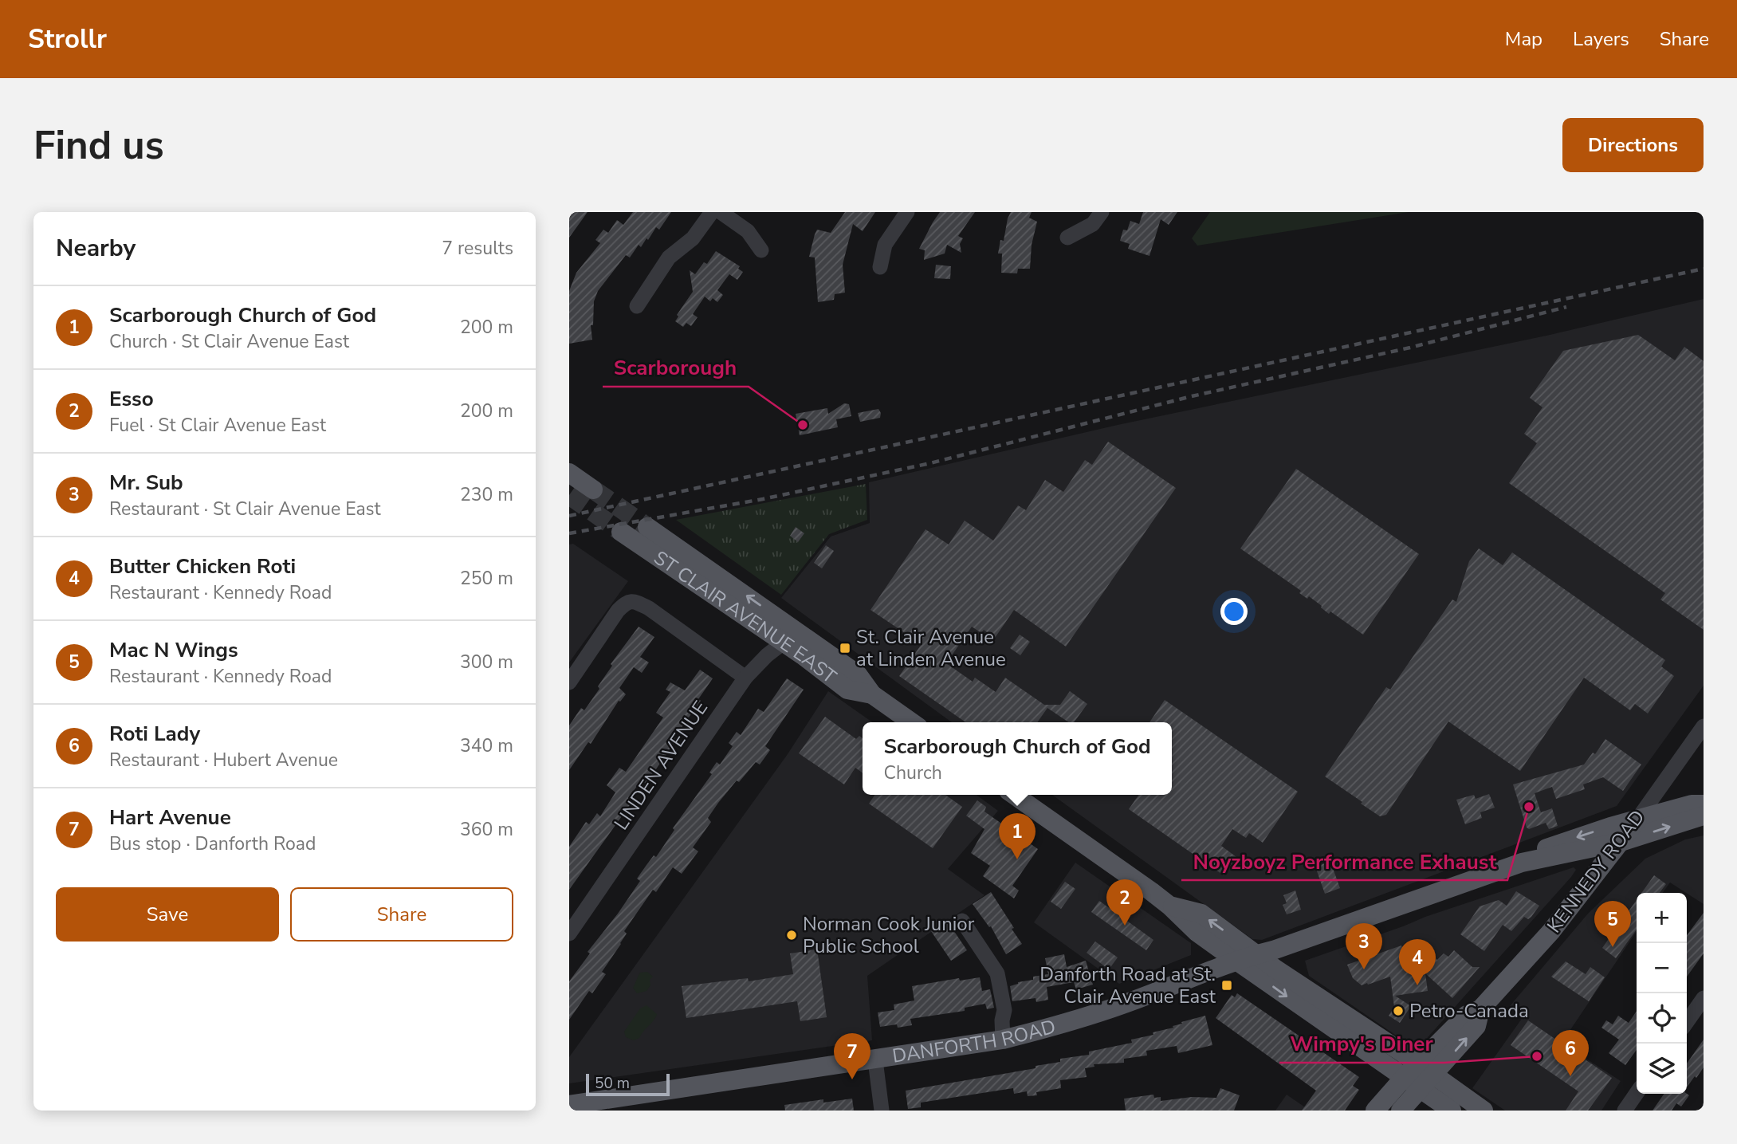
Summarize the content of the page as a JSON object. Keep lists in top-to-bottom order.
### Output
{
  "streets": {
    "main road": ["ST CLAIR AVENUE EAST", "KENNEDY ROAD", "DANFORTH ROAD"],
    "street": ["LINDEN AVENUE"]
  },
  "crossings": [
    ["ST CLAIR AVENUE EAST", "LINDEN AVENUE"],
    ["KENNEDY ROAD", "DANFORTH ROAD"]
  ],
  "places": {
    "other": [
      "Scarborough",
      "Noyzboyz Performance Exhaust",
      "Norman Cook Junior Public School",
      "Petro-Canada",
      "Wimpy's Diner"
    ],
    "transit": ["St. Clair Avenue at Linden Avenue", "Danforth Road at St. Clair Avenue East"]
  },
  "scale_bar": "50 m",
  "page": {
    "header": "Strollr",
    "nav": ["Map", "Layers", "Share"],
    "buttons": [
      "Directions",
      ["Save", "Share"]
    ],
    "title": "Find us",
    "heading": ["Nearby", "7 results"],
    "list": [
      {
        "mark": "1",
        "name": "Scarborough Church of God",
        "note": "Church · St Clair Avenue East",
        "value": "200 m"
      },
      {
        "mark": "2",
        "name": "Esso",
        "note": "Fuel · St Clair Avenue East",
        "value": "200 m"
      },
      {
        "mark": "3",
        "name": "Mr. Sub",
        "note": "Restaurant · St Clair Avenue East",
        "value": "230 m"
      },
      {
        "mark": "4",
        "name": "Butter Chicken Roti",
        "note": "Restaurant · Kennedy Road",
        "value": "250 m"
      },
      {
        "mark": "5",
        "name": "Mac N Wings",
        "note": "Restaurant · Kennedy Road",
        "value": "300 m"
      },
      {
        "mark": "6",
        "name": "Roti Lady",
        "note": "Restaurant · Hubert Avenue",
        "value": "340 m"
      },
      {
        "mark": "7",
        "name": "Hart Avenue",
        "note": "Bus stop · Danforth Road",
        "value": "360 m"
      }
    ],
    "popup": ["Scarborough Church of God", "Church"],
    "pins": [
      "1",
      "2",
      "5",
      "3",
      "4",
      "6",
      "7"
    ],
    "map_buttons": ["+", "−"],
    "scale": "50 m"
  }
}
